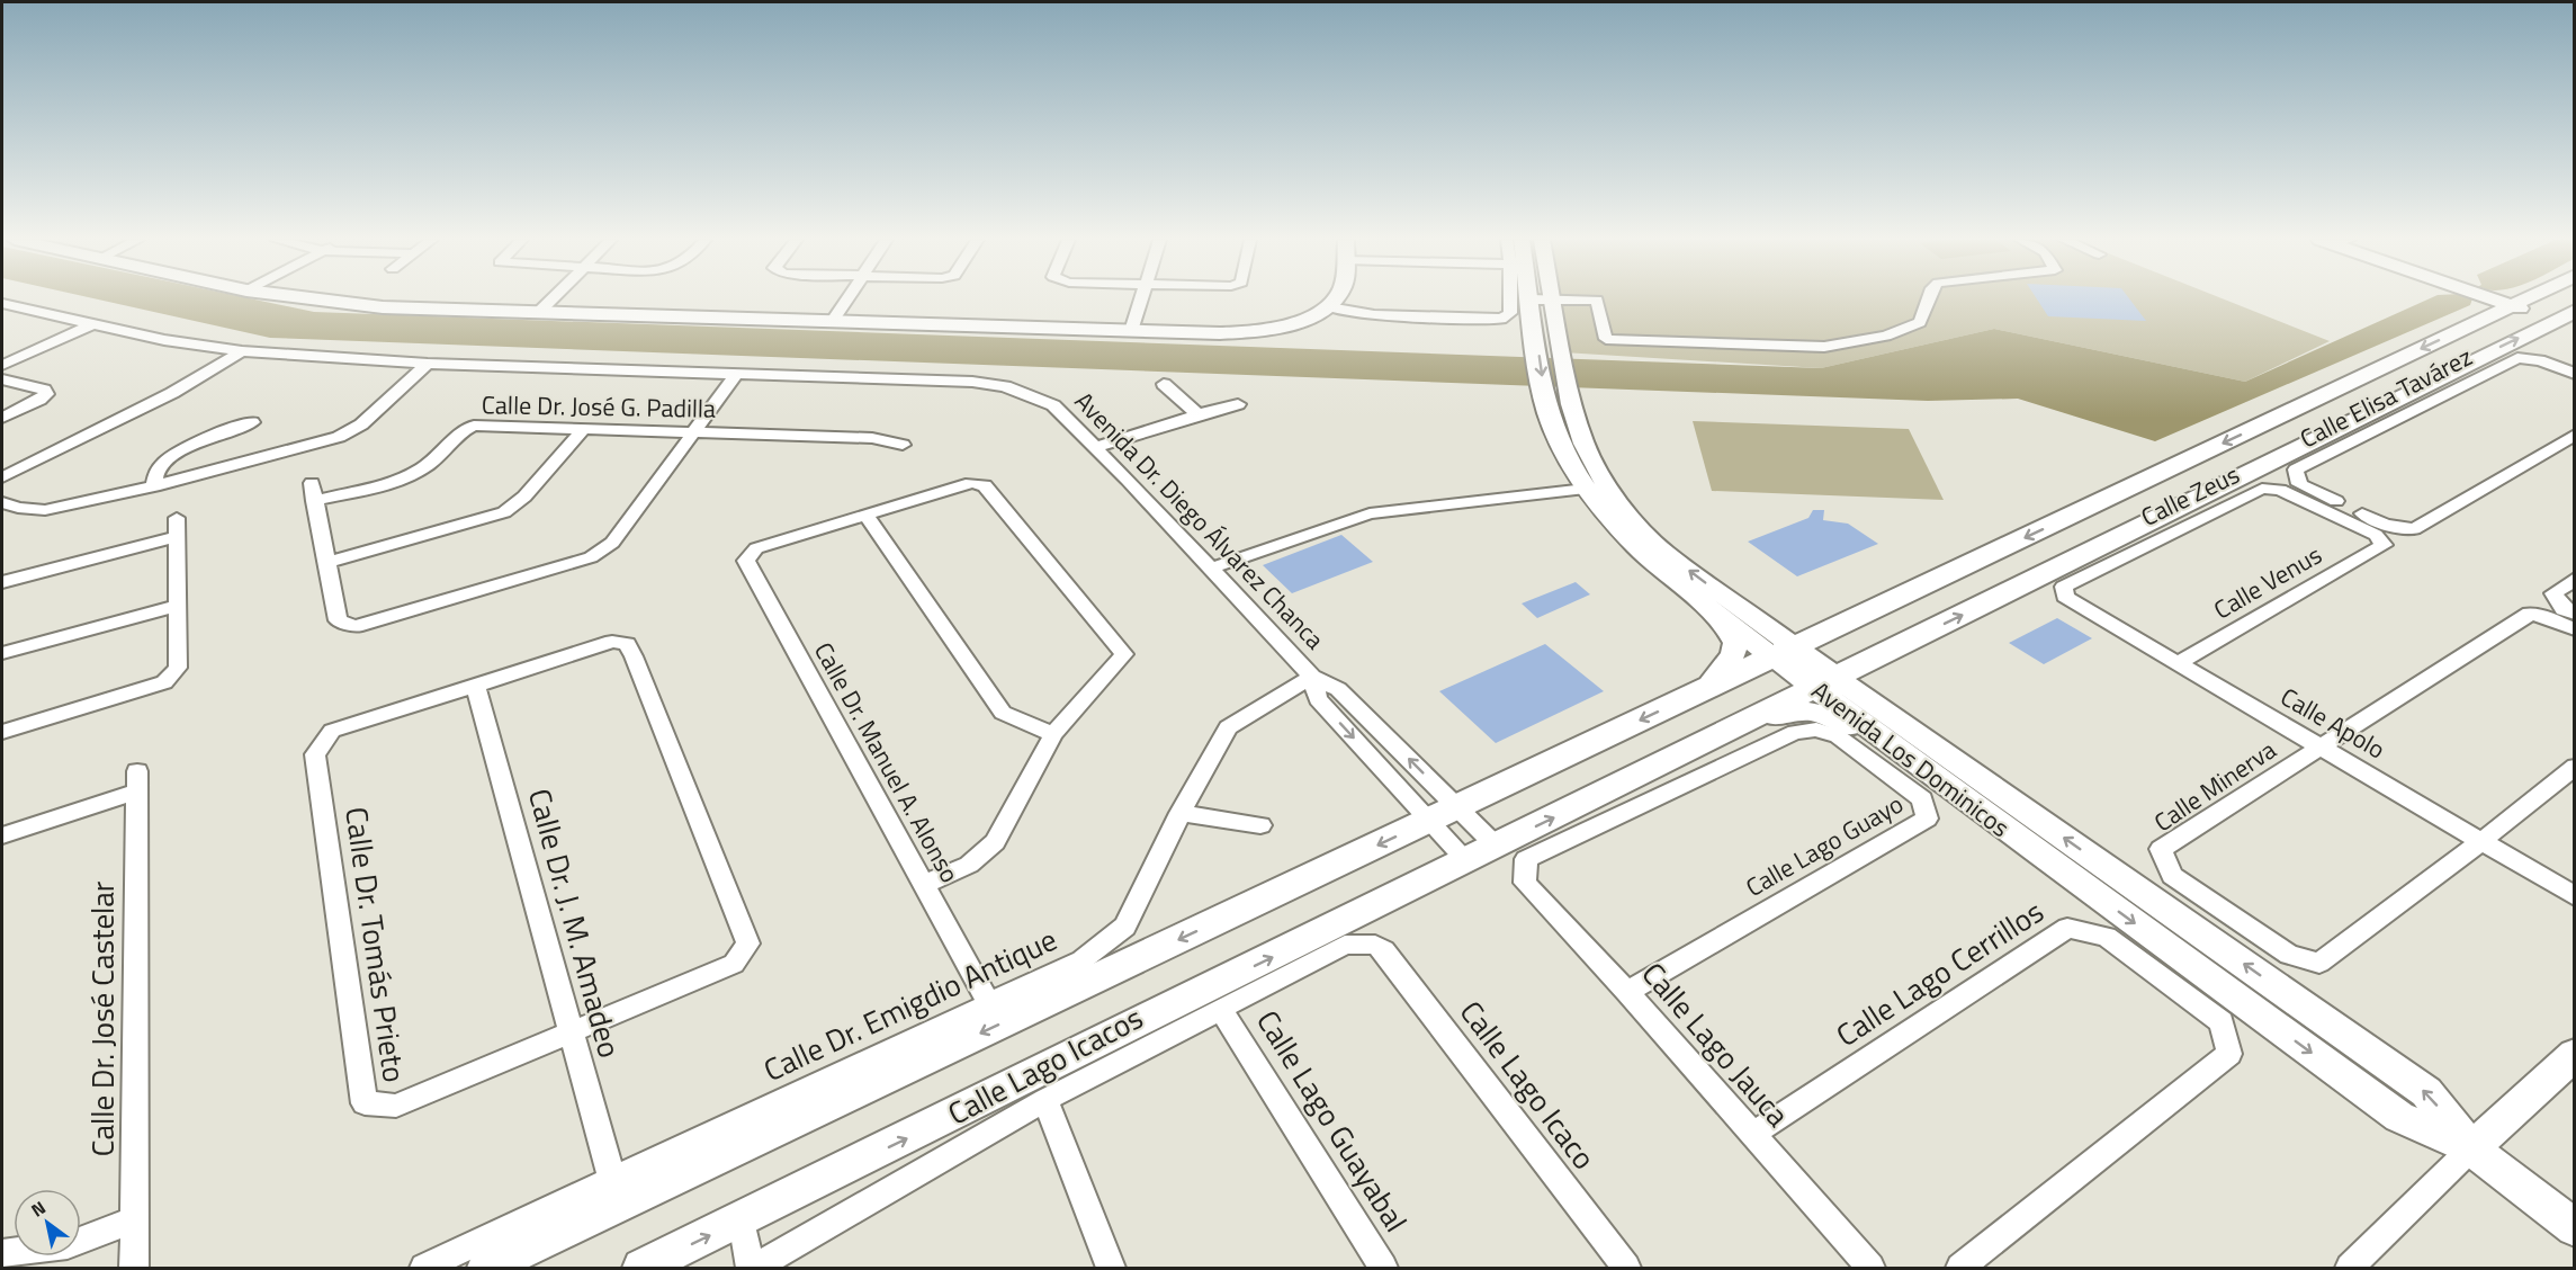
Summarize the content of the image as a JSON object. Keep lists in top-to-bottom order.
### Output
{
  "streets": {
    "street": [
      "Calle Elisa Tavárez",
      "Calle Dr. José G. Padilla",
      "Calle Zeus",
      "Avenida Dr. Diego Álvarez Chanca",
      "Calle Venus",
      "Calle Apolo",
      "Avenida Los Dominicos",
      "Calle Dr. Manuel A. Alonso",
      "Calle Minerva",
      "Calle Lago Guayo",
      "Calle Dr. J. M. Amadeo",
      "Calle Dr. Tomás Prieto",
      "Calle Lago Cerrillos",
      "Calle Dr. Emigdio Antique",
      "Calle Dr. José Castelar",
      "Calle Lago Jauca",
      "Calle Lago Icacos",
      "Calle Lago Icaco",
      "Calle Lago Guayabal"
    ]
  },
  "crossings": [
    ["Calle Zeus", "Calle Venus"],
    ["Calle Zeus", "Calle Apolo"],
    ["Avenida Dr. Diego Álvarez Chanca", "Calle Dr. Emigdio Antique"],
    ["Calle Venus", "Calle Apolo"],
    ["Calle Apolo", "Calle Minerva"],
    ["Calle Dr. Manuel A. Alonso", "Calle Dr. Emigdio Antique"],
    ["Calle Lago Guayo", "Calle Lago Jauca"],
    ["Calle Dr. J. M. Amadeo", "Calle Dr. Tomás Prieto"],
    ["Calle Dr. J. M. Amadeo", "Calle Dr. Emigdio Antique"],
    ["Calle Lago Cerrillos", "Calle Lago Jauca"],
    ["Calle Lago Icacos", "Calle Lago Icaco"],
    ["Calle Lago Icacos", "Calle Lago Guayabal"]
  ],
  "north": "top left"
}
